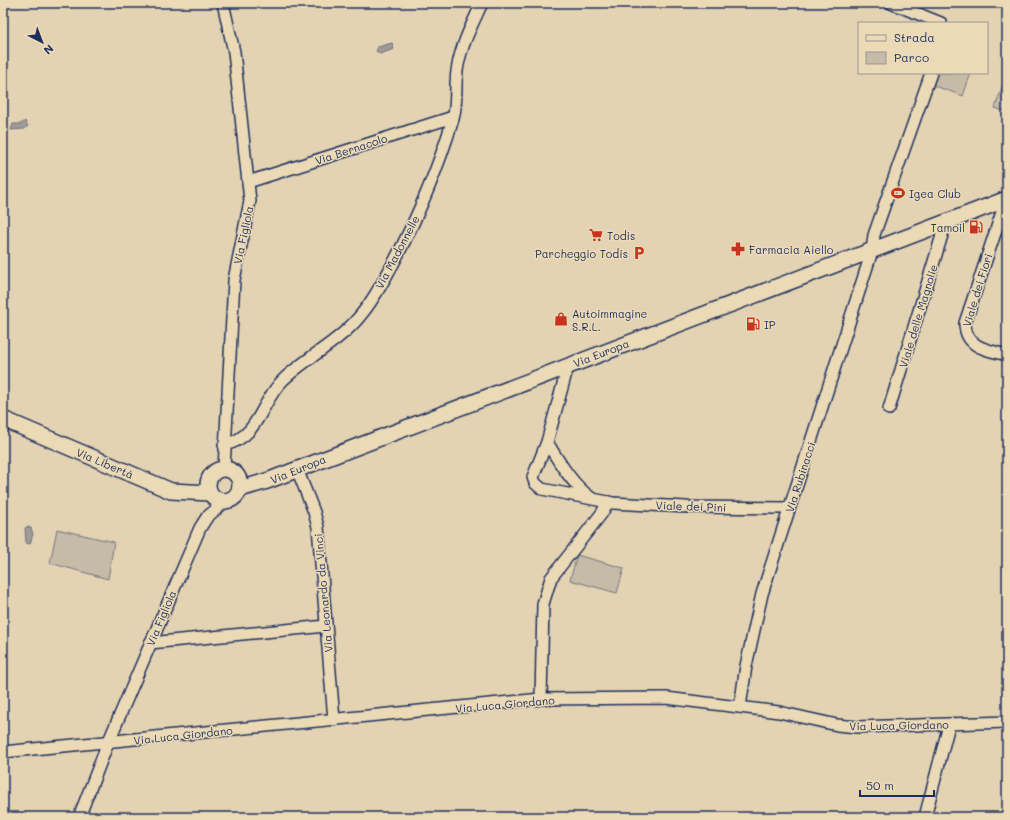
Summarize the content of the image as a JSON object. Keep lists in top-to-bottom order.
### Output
{
  "streets": {
    "street": [
      "Via Bernacolo",
      "Via Figliola",
      "Via Madonnelle",
      "Viale dei Fiori",
      "Viale delle Magnolie",
      "Via Europa",
      "Via Libertà",
      "Via Rubinacci",
      "Viale dei Pini",
      "Via Leonardo da Vinci",
      "Via Luca Giordano"
    ]
  },
  "crossings": [
    ["Via Bernacolo", "Via Figliola"],
    ["Via Bernacolo", "Via Madonnelle"],
    ["Via Figliola", "Via Madonnelle"],
    ["Via Figliola", "Via Europa"],
    ["Via Figliola", "Via Libertà"],
    ["Via Figliola", "Via Luca Giordano"],
    ["Viale dei Fiori", "Via Europa"],
    ["Viale delle Magnolie", "Via Europa"],
    ["Via Europa", "Via Libertà"],
    ["Via Europa", "Via Rubinacci"],
    ["Via Europa", "Viale dei Pini"],
    ["Via Europa", "Via Leonardo da Vinci"],
    ["Via Rubinacci", "Viale dei Pini"],
    ["Via Rubinacci", "Via Luca Giordano"],
    ["Via Leonardo da Vinci", "Via Luca Giordano"]
  ],
  "places": {
    "sports": ["Igea Club"],
    "fuel station": ["Tamoil", "IP"],
    "supermarket": ["Todis"],
    "pharmacy": ["Farmacia Aiello"],
    "parking": ["Parcheggio Todis"],
    "shop": ["Autoimmagine S.R.L."]
  },
  "legend": ["Strada", "Parco"],
  "scale_bar": "50 m",
  "north": "bottom right"
}
